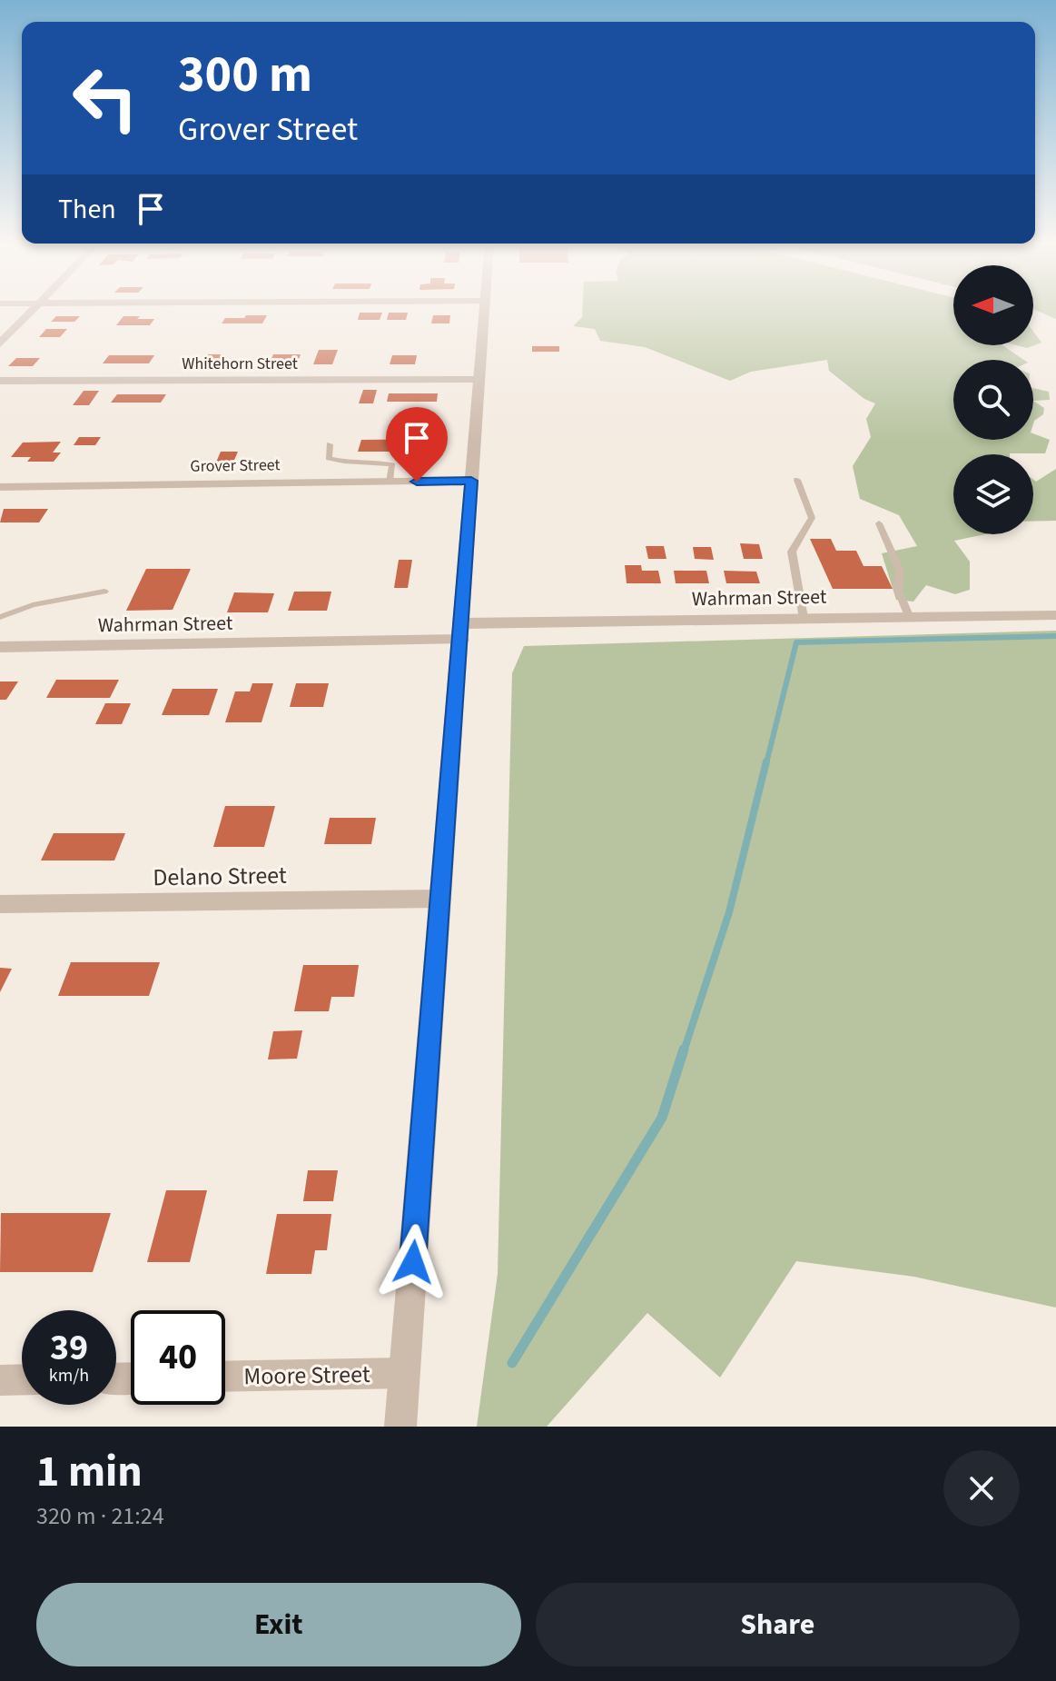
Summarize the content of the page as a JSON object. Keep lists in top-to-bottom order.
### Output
{
  "streets": {
    "street": [
      "Whitehorn Street",
      "Grover Street",
      "Wahrman Street",
      "Delano Street",
      "Moore Street"
    ]
  },
  "north": "left",
  "page": {
    "turn": ["300 m", "Grover Street"],
    "then": "Then",
    "speed": "39 km/h",
    "limit": "40",
    "heading": ["1 min", "320 m · 21:24"],
    "buttons": ["Exit", "Share"]
  }
}
